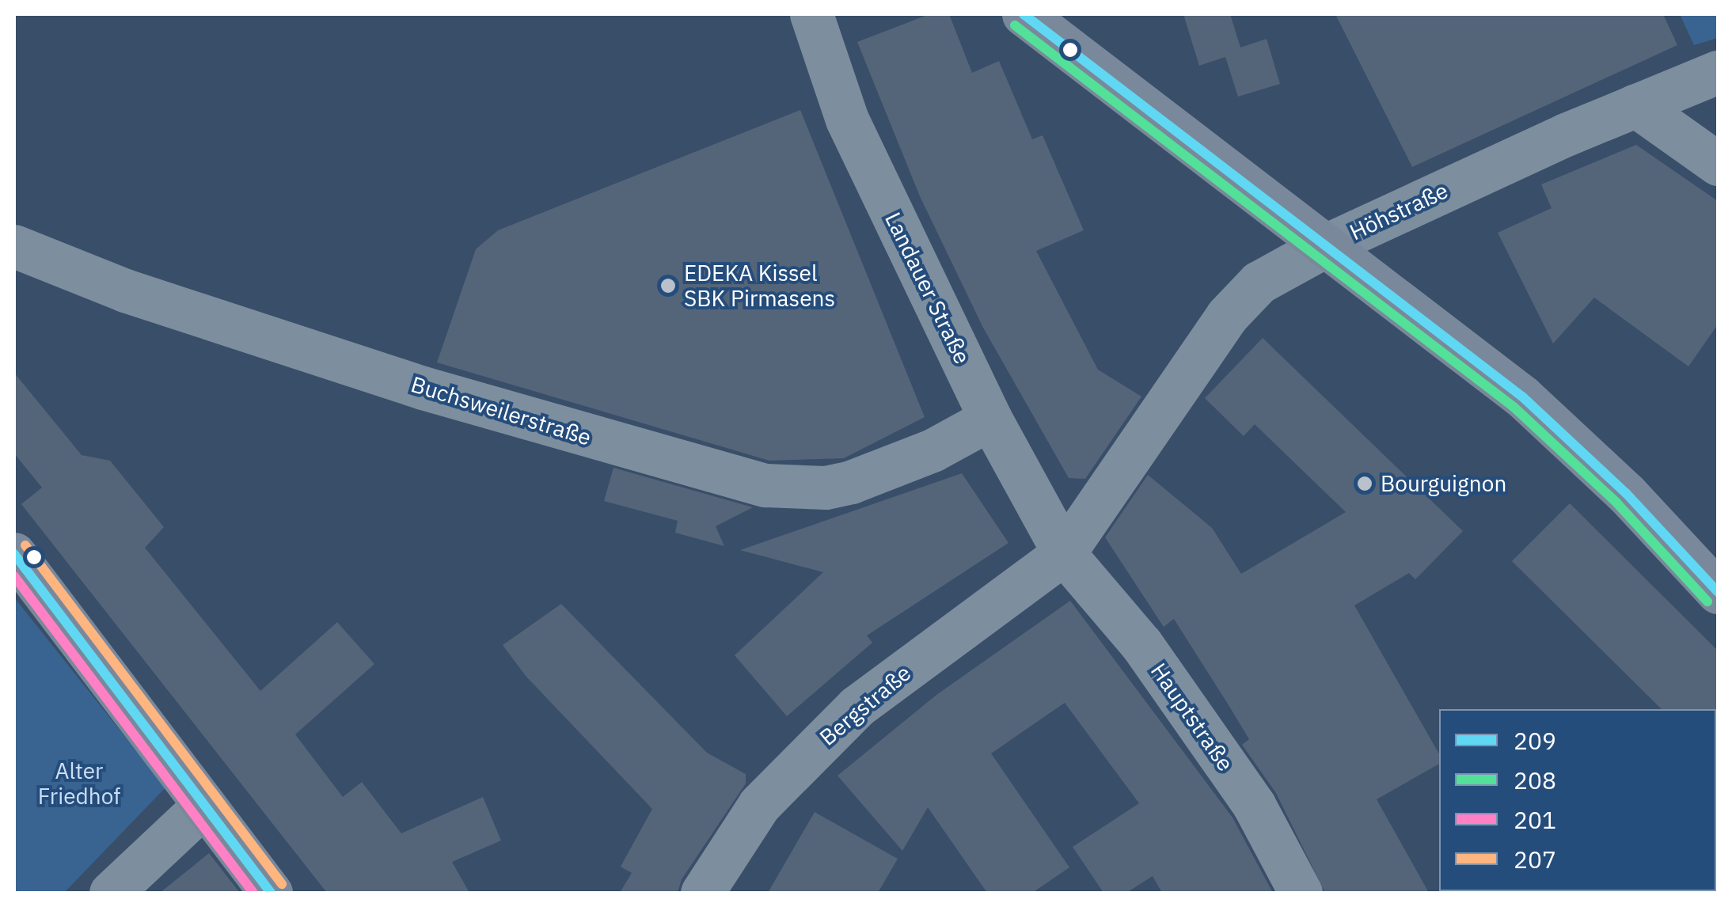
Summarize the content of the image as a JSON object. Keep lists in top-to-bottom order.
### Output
{
  "streets": {
    "street": [
      "Höhstraße",
      "Landauer Straße",
      "Buchsweilerstraße",
      "Bergstraße",
      "Hauptstraße"
    ]
  },
  "crossings": [
    ["Höhstraße", "Landauer Straße"],
    ["Höhstraße", "Bergstraße"],
    ["Höhstraße", "Hauptstraße"],
    ["Landauer Straße", "Buchsweilerstraße"],
    ["Landauer Straße", "Bergstraße"],
    ["Landauer Straße", "Hauptstraße"],
    ["Bergstraße", "Hauptstraße"]
  ],
  "parks": ["Alter Friedhof"],
  "places": ["EDEKA Kissel SBK Pirmasens", "Bourguignon"],
  "lines": [
    "transit line 209",
    "transit line 208",
    "transit line 207",
    "transit line 201"
  ],
  "legend": [
    "209",
    "208",
    "201",
    "207"
  ]
}
